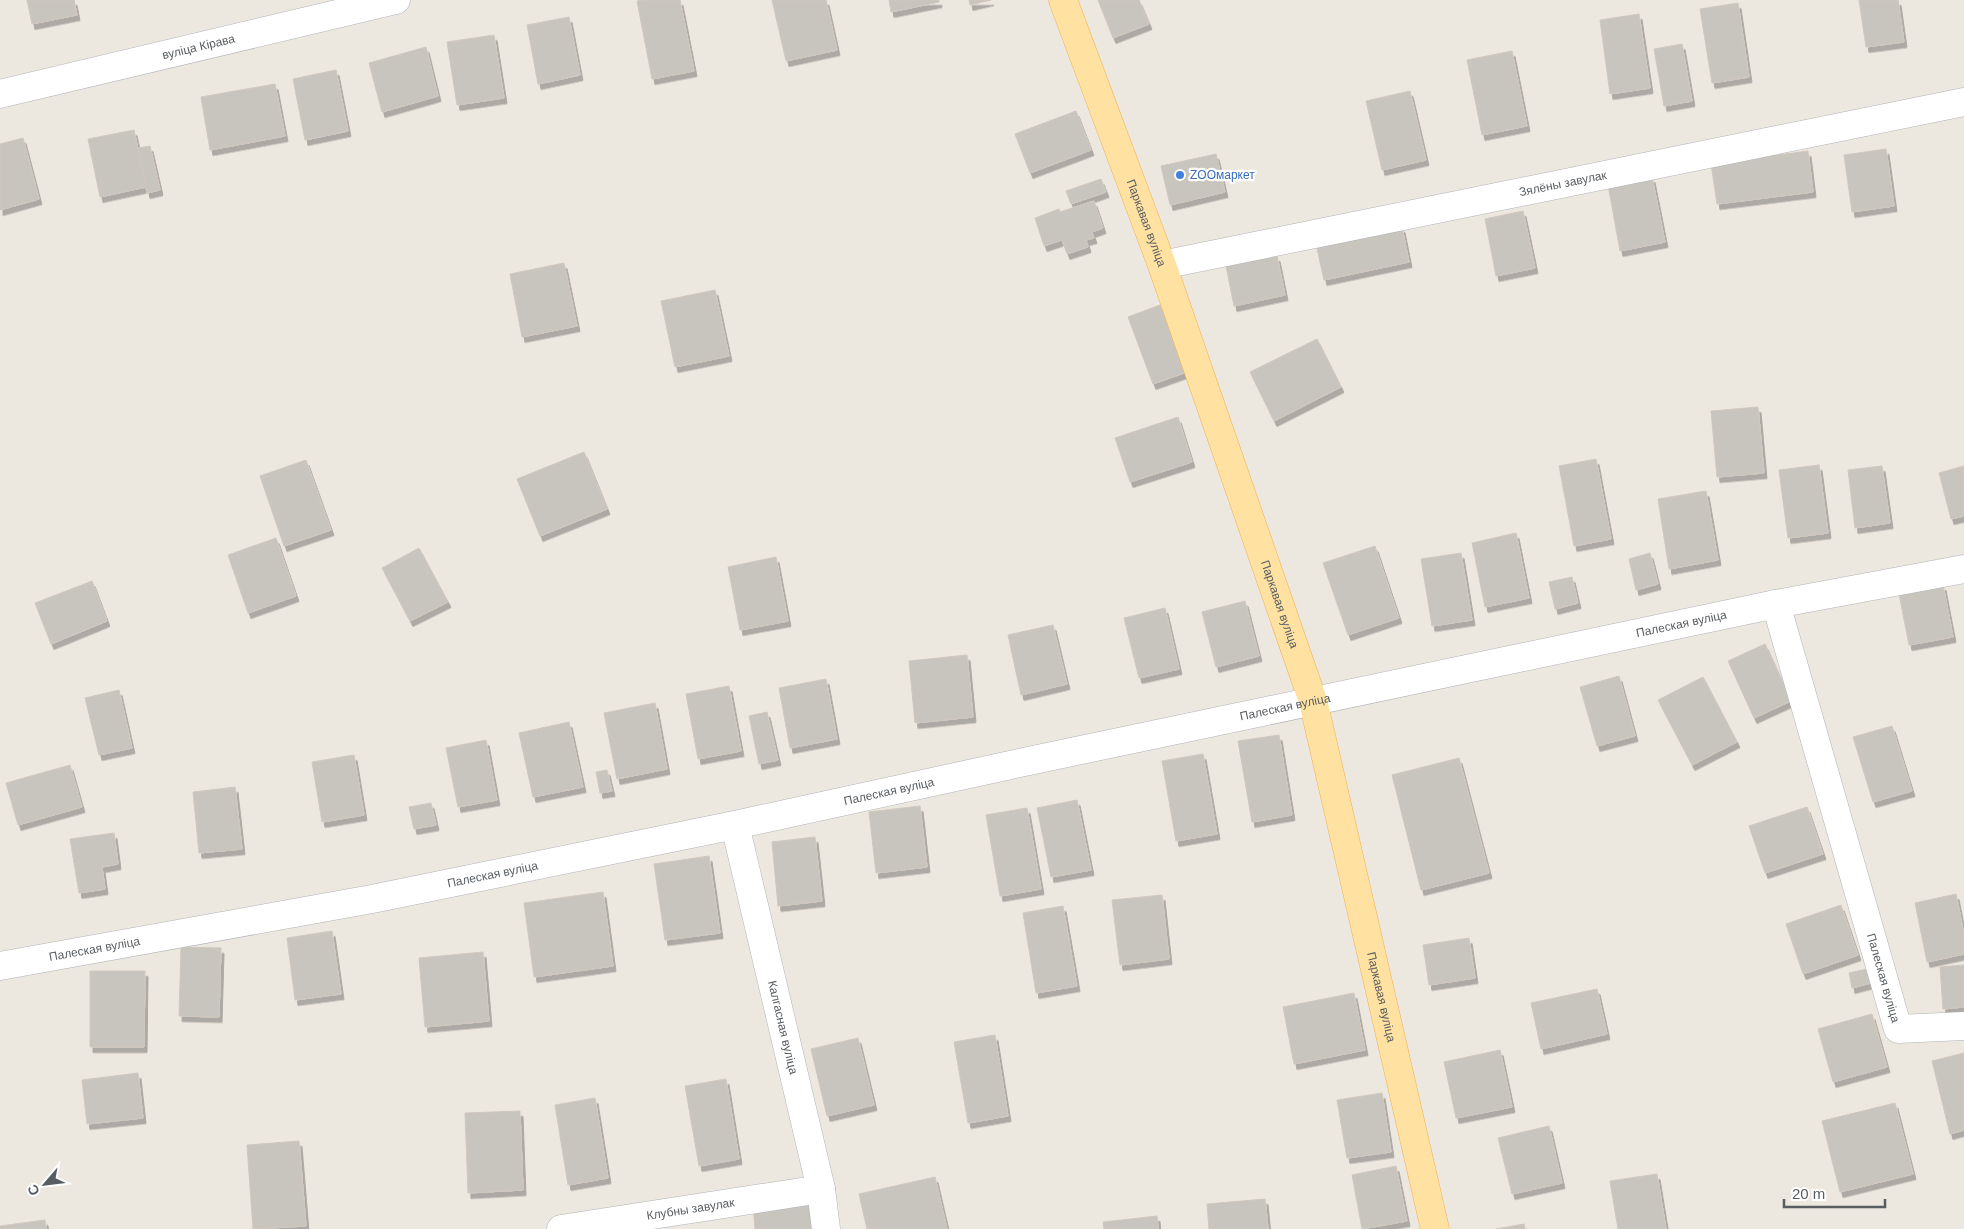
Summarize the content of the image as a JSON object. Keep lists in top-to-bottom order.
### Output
{
  "streets": {
    "main road": ["Паркавая вуліца"],
    "street": [
      "вуліца Кірава",
      "Зялёны завулак",
      "Палеская вуліца",
      "Калгасная вуліца",
      "Клубны завулак"
    ]
  },
  "crossings": [
    ["Зялёны завулак", "Паркавая вуліца"],
    ["Паркавая вуліца", "Палеская вуліца"],
    ["Палеская вуліца", "Калгасная вуліца"],
    ["Калгасная вуліца", "Клубны завулак"]
  ],
  "places": ["ZOOмаркет"],
  "scale_bar": "20 m",
  "north": "bottom left"
}
